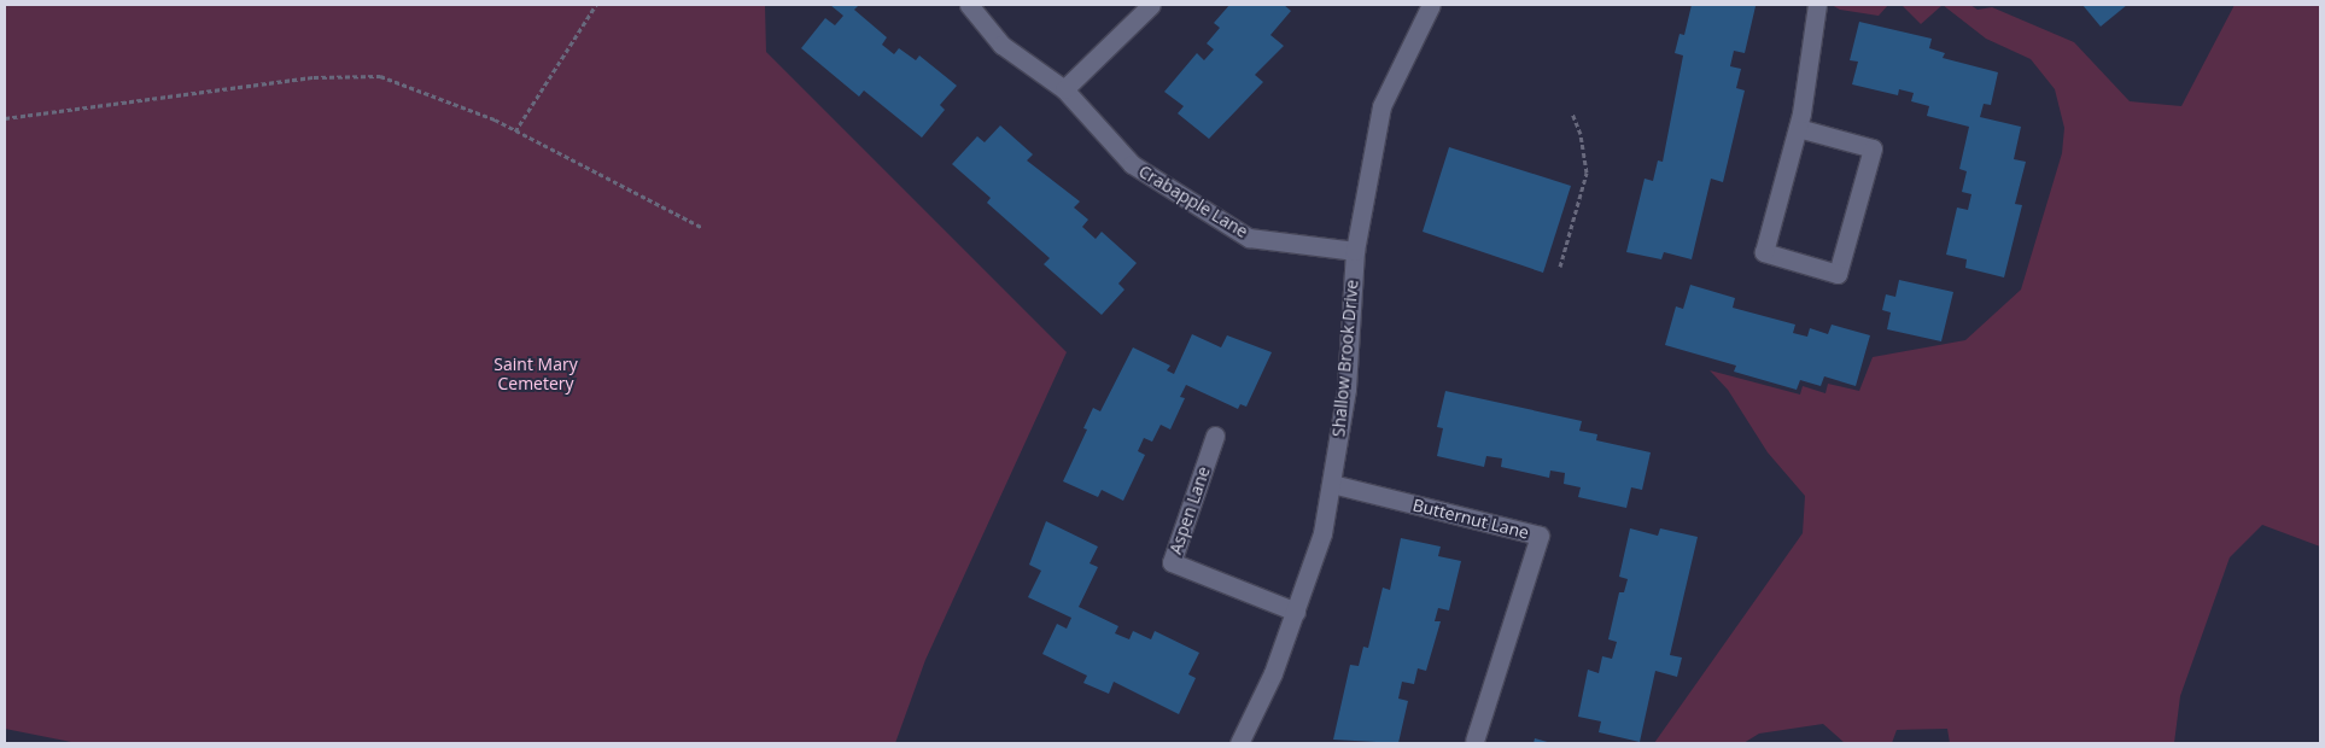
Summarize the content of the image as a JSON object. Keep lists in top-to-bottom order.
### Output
{
  "streets": {
    "street": [
      "Crabapple Lane",
      "Shallow Brook Drive",
      "Aspen Lane",
      "Butternut Lane"
    ]
  },
  "crossings": [
    ["Crabapple Lane", "Shallow Brook Drive"],
    ["Shallow Brook Drive", "Aspen Lane"],
    ["Shallow Brook Drive", "Butternut Lane"]
  ],
  "parks": ["Saint Mary Cemetery"]
}
